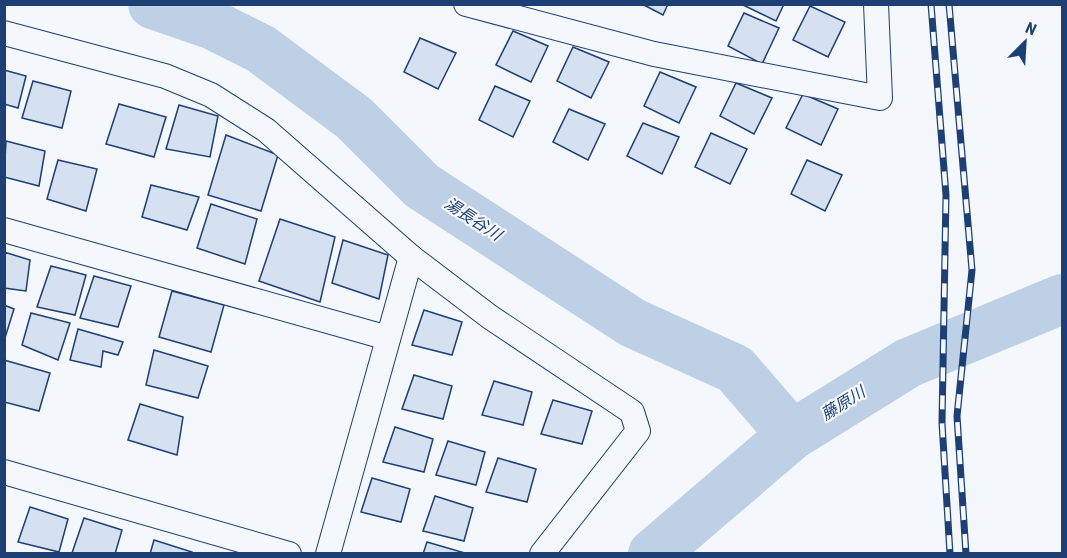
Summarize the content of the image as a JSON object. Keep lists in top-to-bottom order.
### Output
{
  "water": ["湯長谷川", "藤原川"],
  "north": "top right"
}
